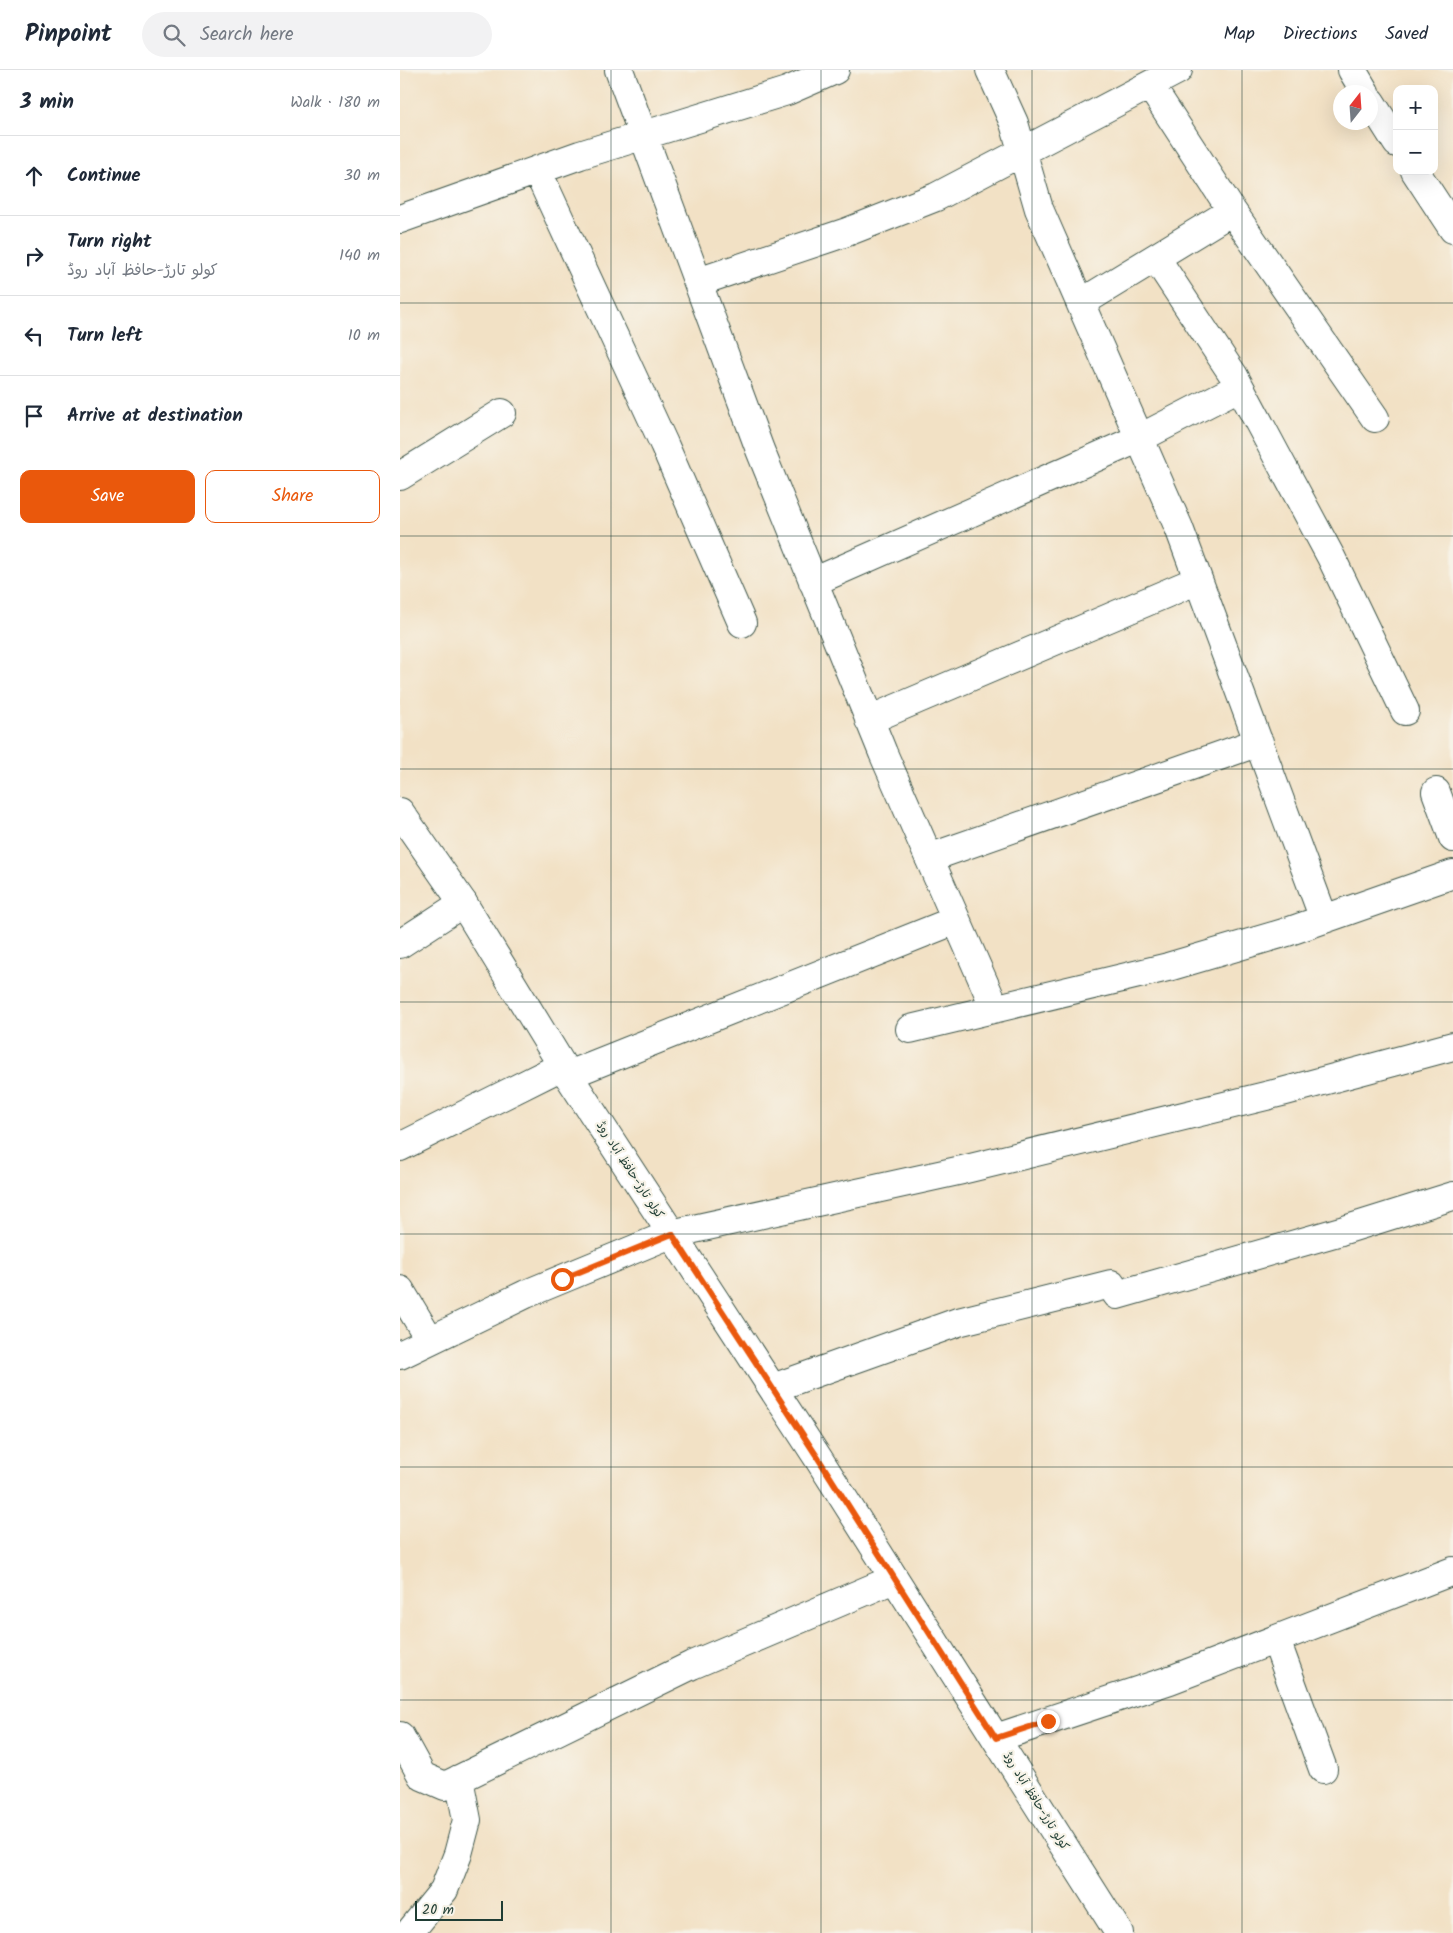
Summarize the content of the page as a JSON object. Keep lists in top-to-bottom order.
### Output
{
  "streets": {
    "street": ["کولو تارڑ-حافظ آباد روڈ"]
  },
  "scale_bar": "20 m",
  "north": "top",
  "page": {
    "header": "Pinpoint",
    "search": "Search here",
    "nav": ["Map", "Directions", "Saved"],
    "heading": ["3 min", "Walk · 180 m"],
    "map_buttons": ["+", "−"],
    "list": [
      ["Continue", "30 m"],
      ["Turn right", "کولو تارڑ-حافظ آباد روڈ", "140 m"],
      ["Turn left", "10 m"],
      "Arrive at destination"
    ],
    "buttons": ["Save", "Share"],
    "scale": "20 m"
  }
}
